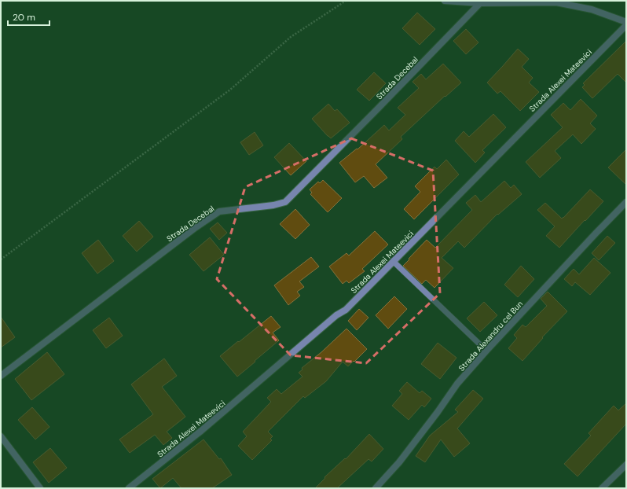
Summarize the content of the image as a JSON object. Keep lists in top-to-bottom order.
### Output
{
  "streets": {
    "street": ["Strada Decebal", "Strada Alexei Mateevici", "Strada Alexandru cel Bun"]
  },
  "scale_bar": "20 m"
}
